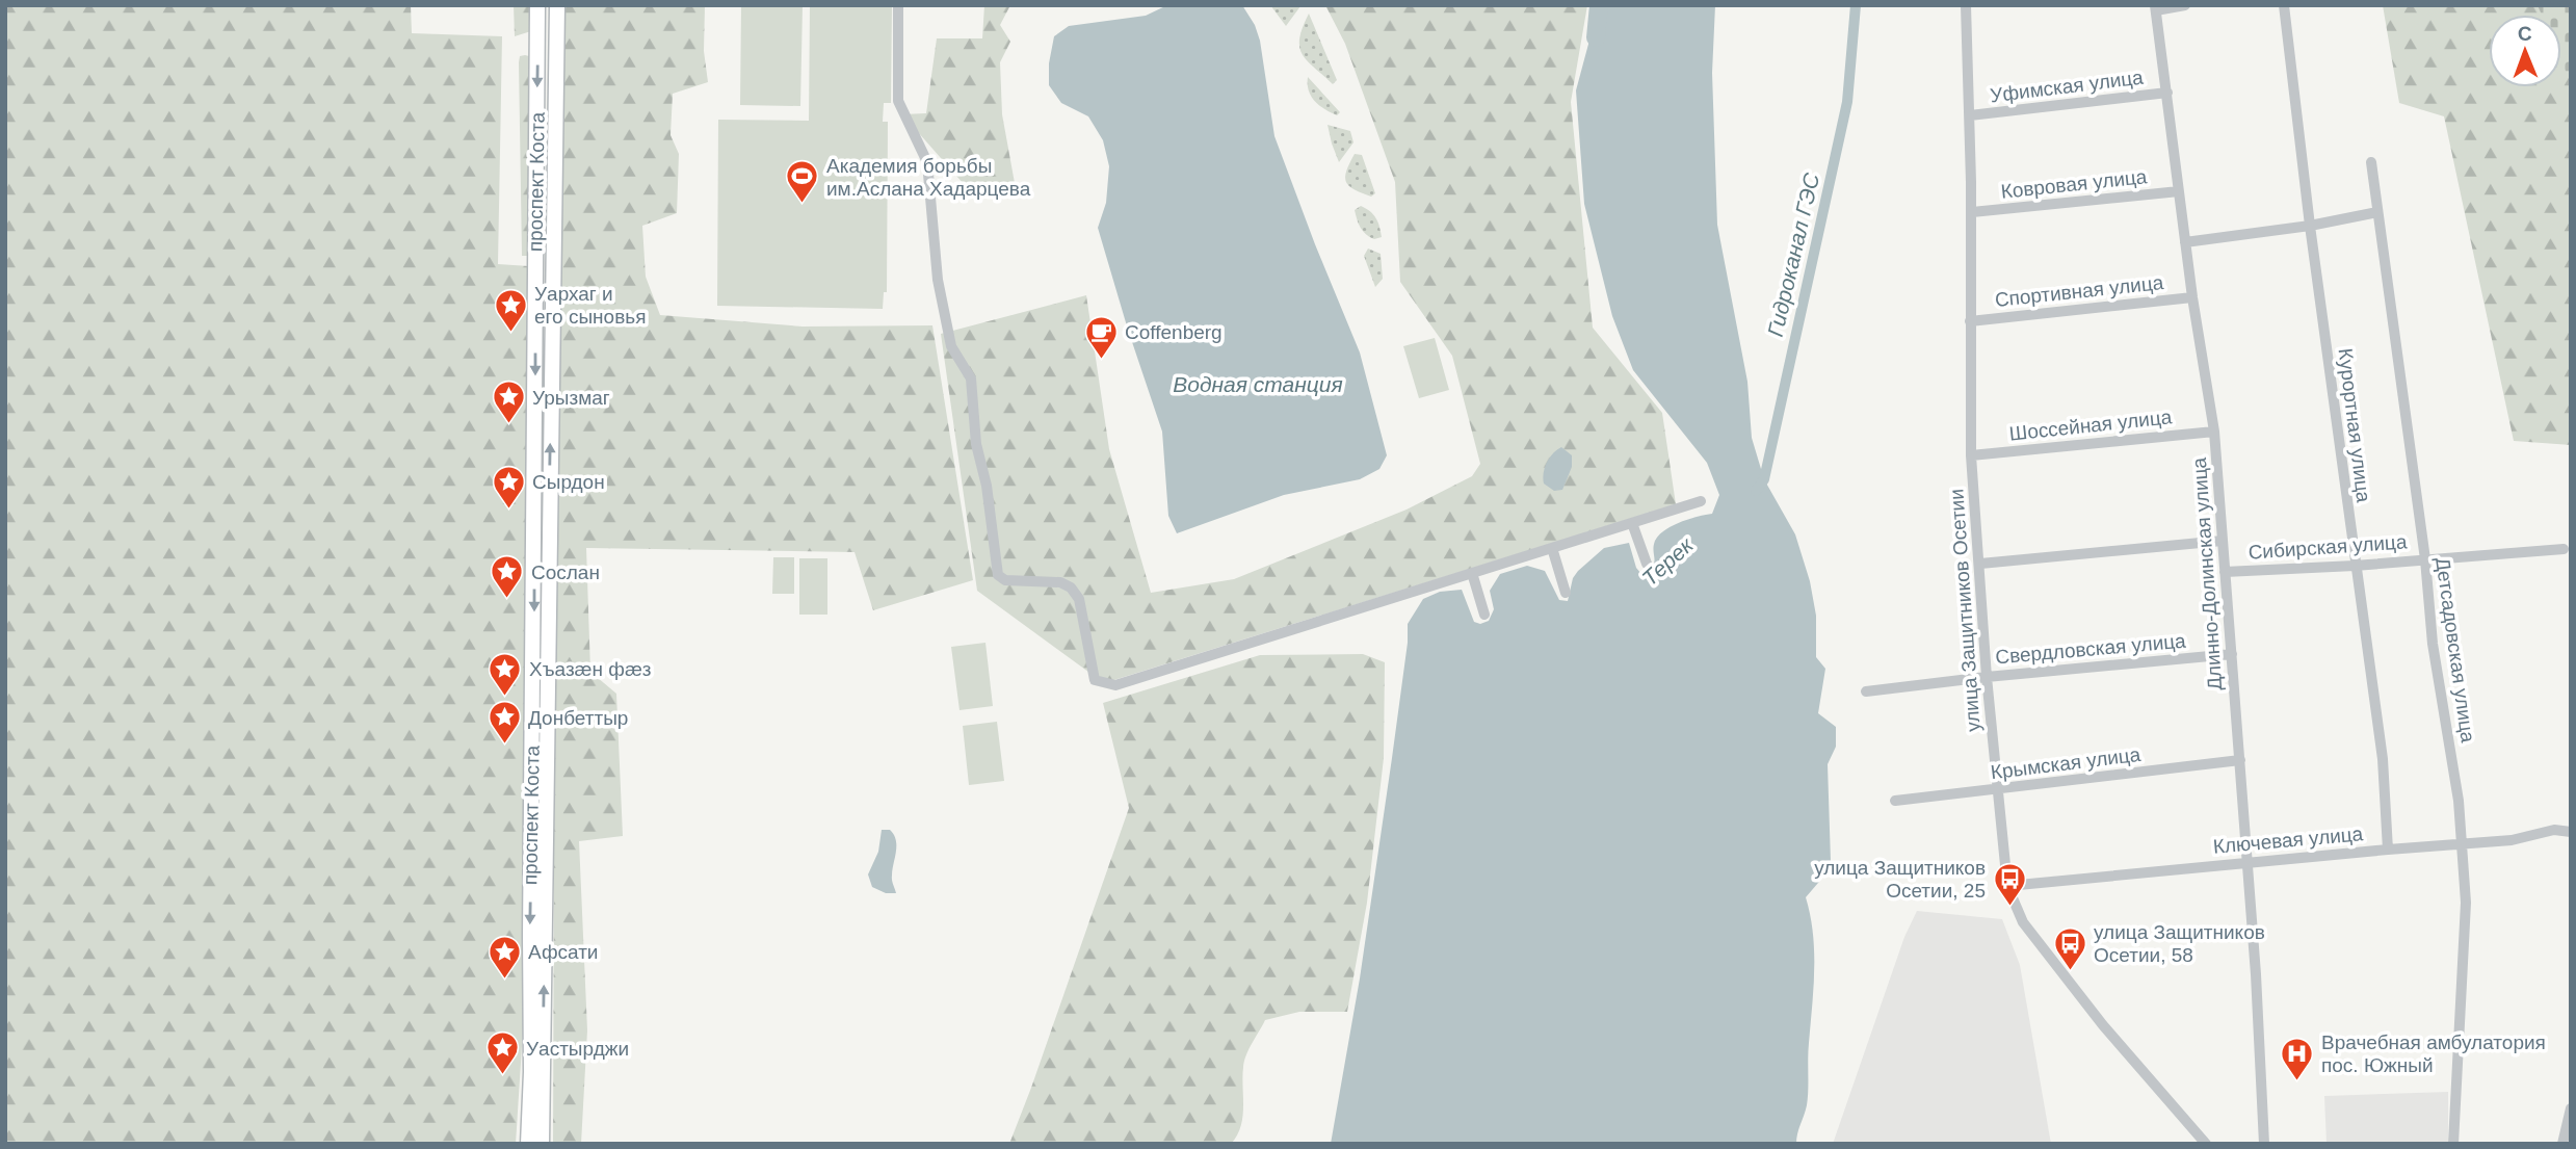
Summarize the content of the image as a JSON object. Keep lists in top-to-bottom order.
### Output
{
  "streets": {
    "main road": ["проспект Коста"],
    "street": [
      "Уфимская улица",
      "Ковровая улица",
      "Спортивная улица",
      "Шоссейная улица",
      "Курортная улица",
      "Сибирская улица",
      "Длинно-Долинская улица",
      "улица Защитников Осетии",
      "Свердловская улица",
      "Детсадовская улица",
      "Крымская улица",
      "Ключевая улица"
    ]
  },
  "crossings": [
    ["Уфимская улица", "Длинно-Долинская улица"],
    ["Уфимская улица", "улица Защитников Осетии"],
    ["Ковровая улица", "Длинно-Долинская улица"],
    ["Ковровая улица", "улица Защитников Осетии"],
    ["Спортивная улица", "Длинно-Долинская улица"],
    ["Спортивная улица", "улица Защитников Осетии"],
    ["Шоссейная улица", "Длинно-Долинская улица"],
    ["Шоссейная улица", "улица Защитников Осетии"],
    ["Курортная улица", "Сибирская улица"],
    ["Курортная улица", "Ключевая улица"],
    ["Сибирская улица", "Длинно-Долинская улица"],
    ["Сибирская улица", "улица Защитников Осетии"],
    ["Сибирская улица", "Детсадовская улица"],
    ["Длинно-Долинская улица", "Свердловская улица"],
    ["Длинно-Долинская улица", "Крымская улица"],
    ["Длинно-Долинская улица", "Ключевая улица"],
    ["улица Защитников Осетии", "Свердловская улица"],
    ["улица Защитников Осетии", "Крымская улица"],
    ["улица Защитников Осетии", "Ключевая улица"],
    ["Детсадовская улица", "Ключевая улица"]
  ],
  "water": ["Гидроканал ГЭС", "Водная станция", "Терек"],
  "places": {
    "sports": ["Академия борьбы им.Аслана Хадарцева"],
    "place": [
      "Уархаг и его сыновья",
      "Урызмаг",
      "Сырдон",
      "Сослан",
      "Хъазæн фæз",
      "Донбеттыр",
      "Афсати",
      "Уастырджи"
    ],
    "cafe": ["Coffenberg"],
    "bus stop": ["улица Защитников Осетии, 25", "улица Защитников Осетии, 58"],
    "hospital": ["Врачебная амбулатория пос. Южный"]
  },
  "north": "top"
}
